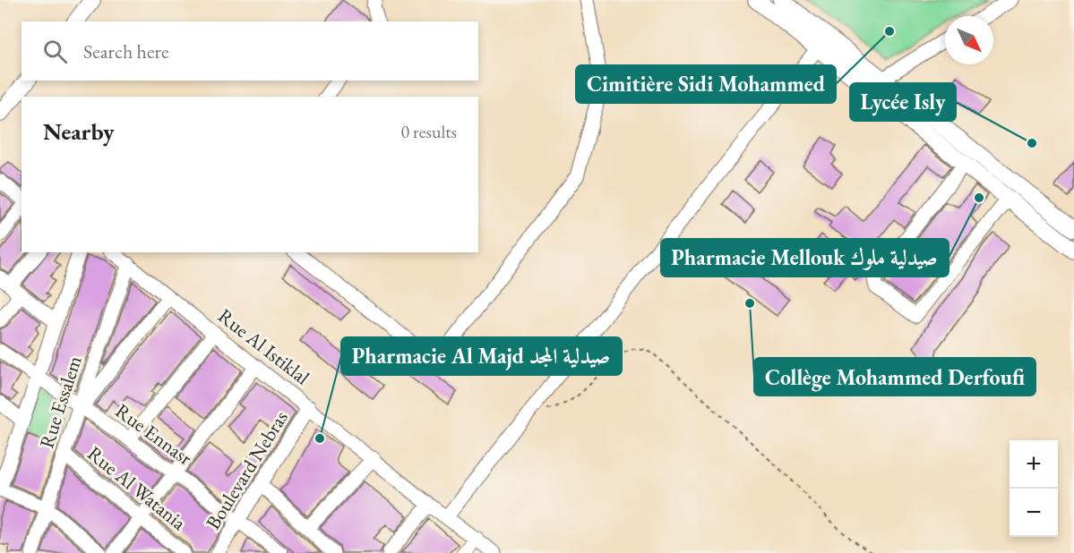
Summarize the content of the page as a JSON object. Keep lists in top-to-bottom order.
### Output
{
  "streets": {
    "street": [
      "Rue Al Istiklal",
      "Rue Essalem",
      "Rue Ennasr",
      "Boulevard Nebras",
      "Rue Al Watania"
    ]
  },
  "crossings": [
    ["Rue Al Istiklal", "Rue Essalem"],
    ["Rue Al Istiklal", "Boulevard Nebras"],
    ["Rue Essalem", "Rue Ennasr"],
    ["Rue Essalem", "Rue Al Watania"],
    ["Rue Ennasr", "Boulevard Nebras"]
  ],
  "places": [
    "Cimitière Sidi Mohammed",
    "Lycée Isly",
    "Pharmacie Mellouk صيدلية ملوك",
    "Collège Mohammed Derfoufi",
    "Pharmacie Al Majd صيدلية المجد"
  ],
  "north": "bottom right",
  "page": {
    "search": "Search here",
    "heading": ["Nearby", "0 results"],
    "map_buttons": ["+", "−"]
  }
}
